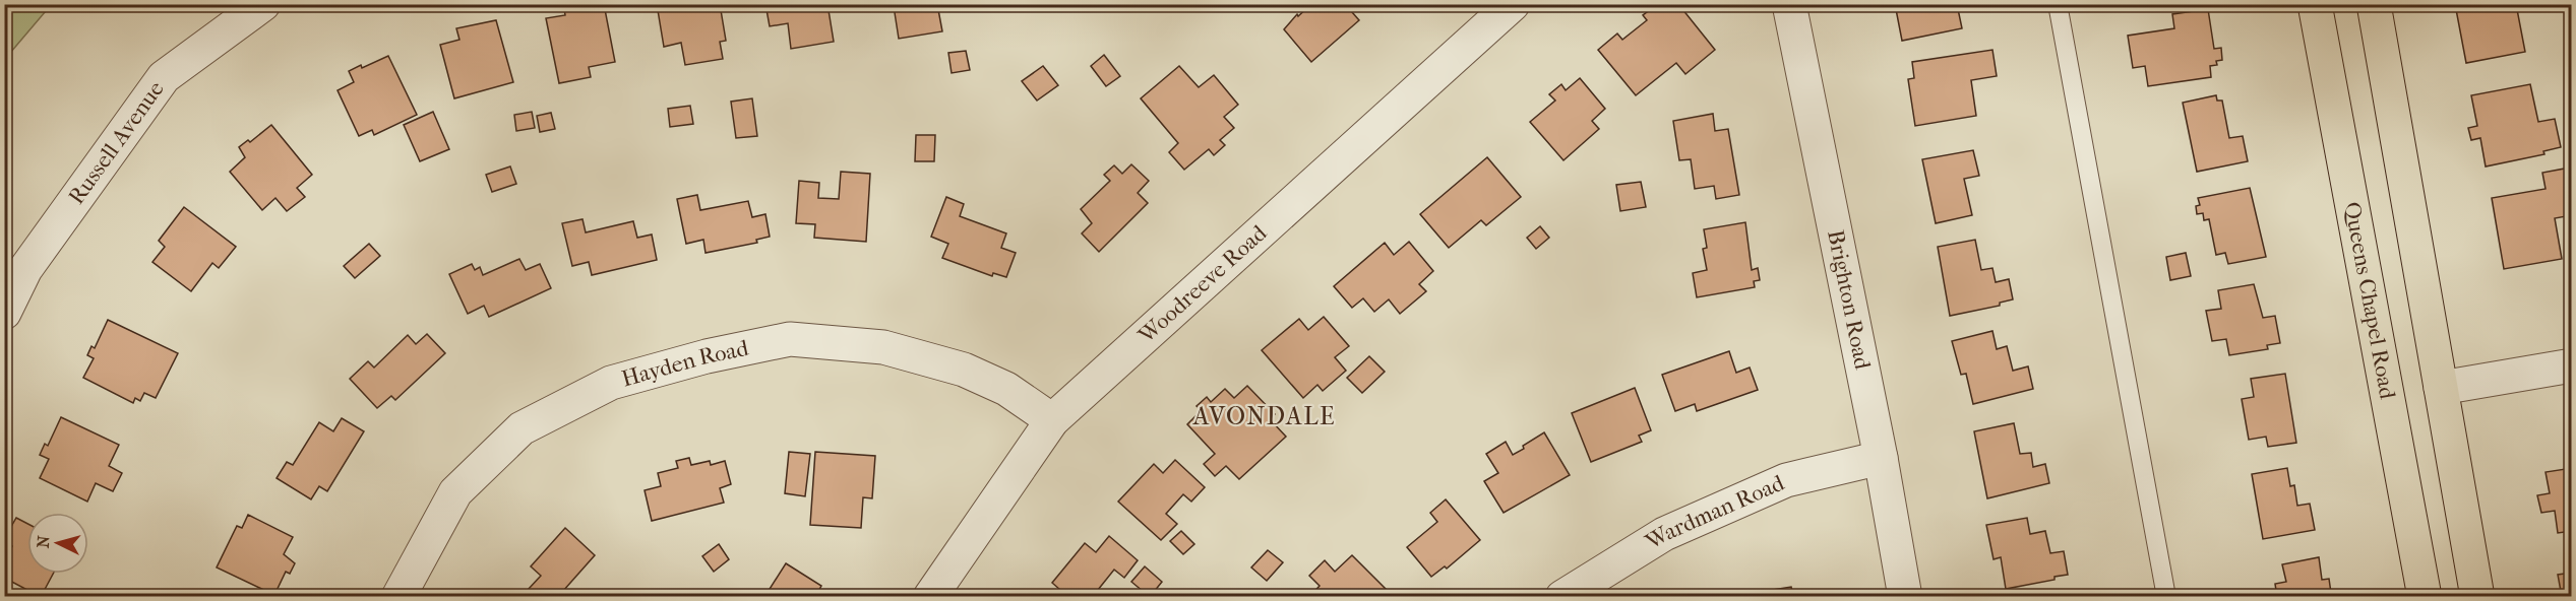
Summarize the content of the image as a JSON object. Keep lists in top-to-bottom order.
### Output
{
  "streets": {
    "main road": ["Queens Chapel Road"],
    "street": [
      "Russell Avenue",
      "Woodreeve Road",
      "Brighton Road",
      "Hayden Road",
      "Wardman Road"
    ]
  },
  "crossings": [
    ["Woodreeve Road", "Hayden Road"],
    ["Brighton Road", "Wardman Road"]
  ],
  "districts": ["AVONDALE"],
  "north": "left"
}
